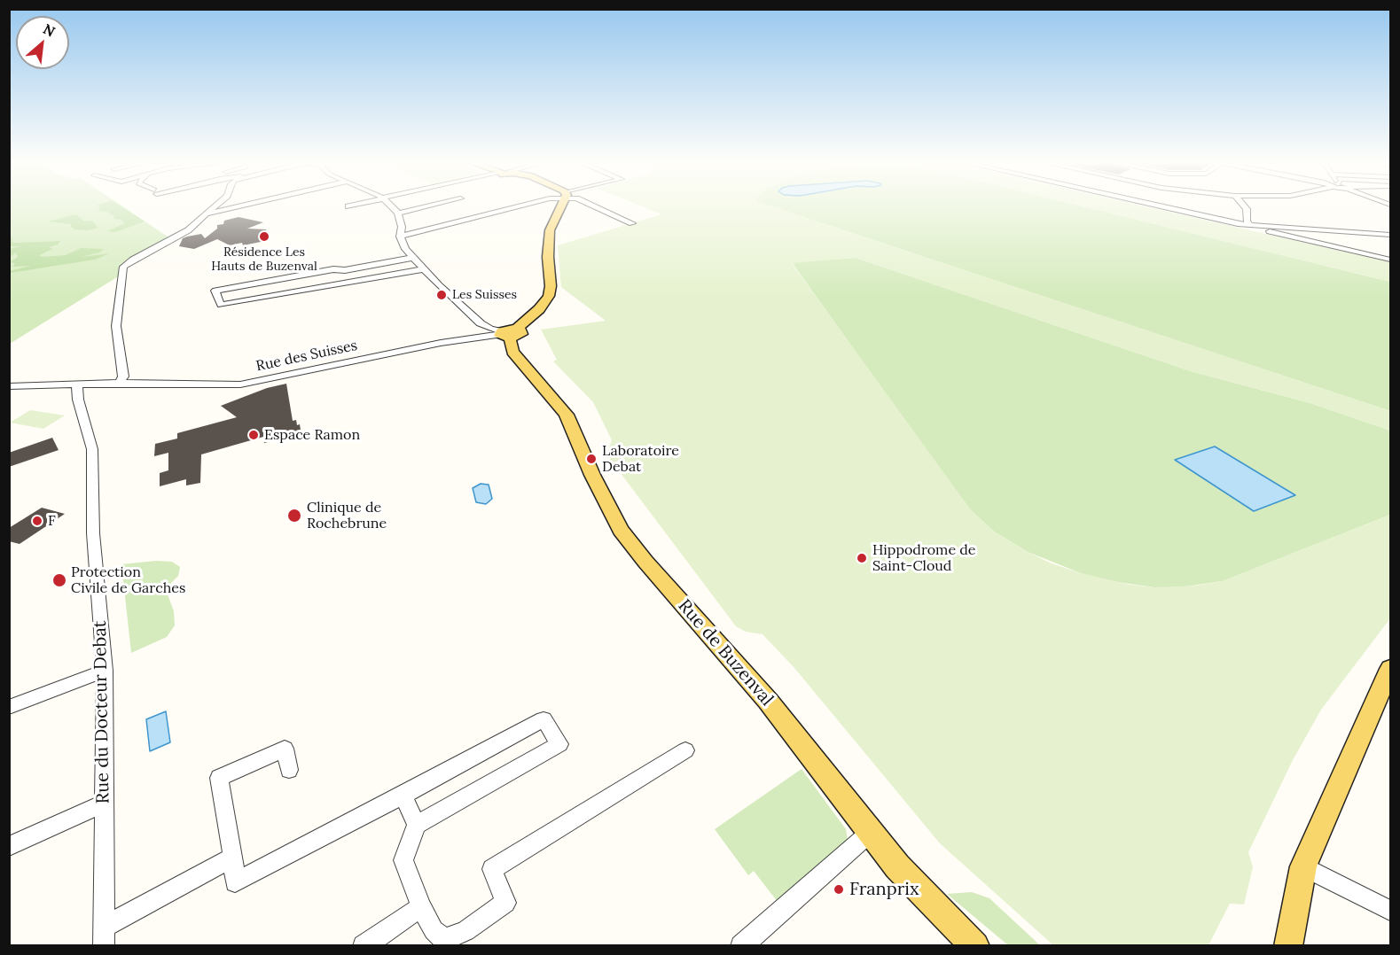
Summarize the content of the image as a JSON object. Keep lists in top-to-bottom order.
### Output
{
  "streets": {
    "main road": ["Rue de Buzenval"],
    "street": ["Rue des Suisses", "Rue du Docteur Debat"]
  },
  "crossings": [
    ["Rue des Suisses", "Rue de Buzenval"],
    ["Rue des Suisses", "Rue du Docteur Debat"]
  ],
  "places": [
    "Résidence Les Hauts de Buzenval",
    "Les Suisses",
    "Espace Ramon",
    "Laboratoire Debat",
    "Clinique de Rochebrune",
    "F",
    "Hippodrome de Saint-Cloud",
    "Protection Civile de Garches",
    "Franprix"
  ],
  "north": "top right"
}
